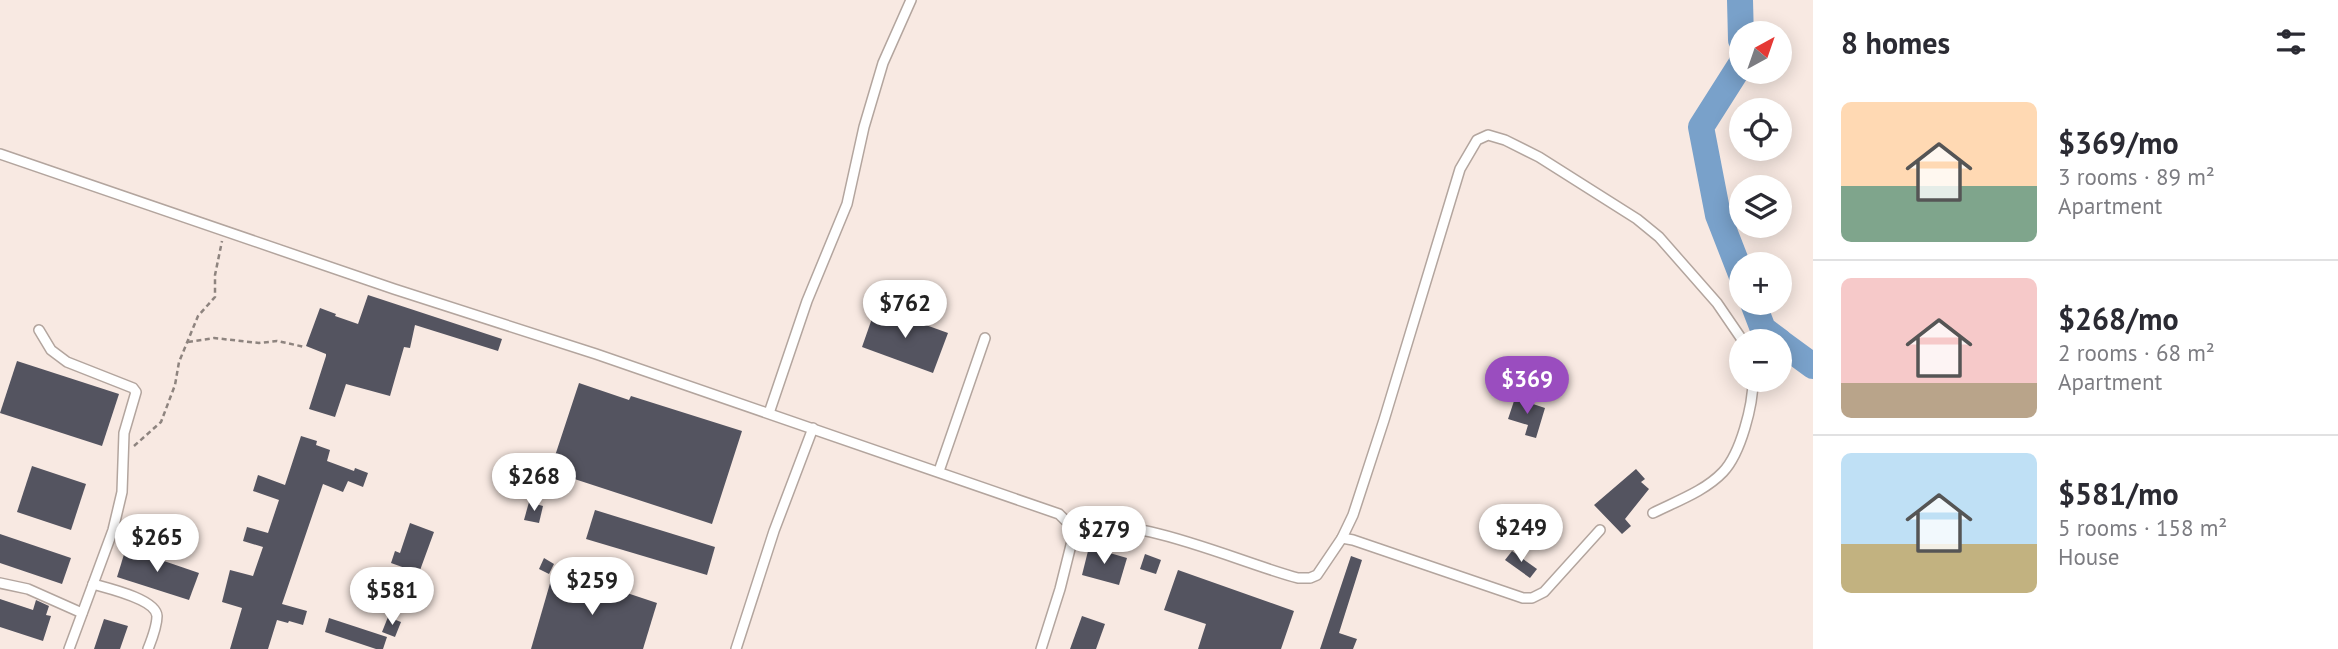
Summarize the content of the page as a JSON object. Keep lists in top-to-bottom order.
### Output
{
  "north": "top right",
  "page": {
    "heading": "8 homes",
    "map_buttons": ["+", "−"],
    "list": [
      {
        "name": "$369/mo",
        "note": "3 rooms · 89 m² · Apartment"
      },
      {
        "name": "$268/mo",
        "note": "2 rooms · 68 m² · Apartment"
      },
      {
        "name": "$581/mo",
        "note": "5 rooms · 158 m² · House"
      }
    ],
    "price": [
      "$762",
      "$369",
      "$268",
      "$249",
      "$279",
      "$265",
      "$259",
      "$581"
    ]
  }
}
